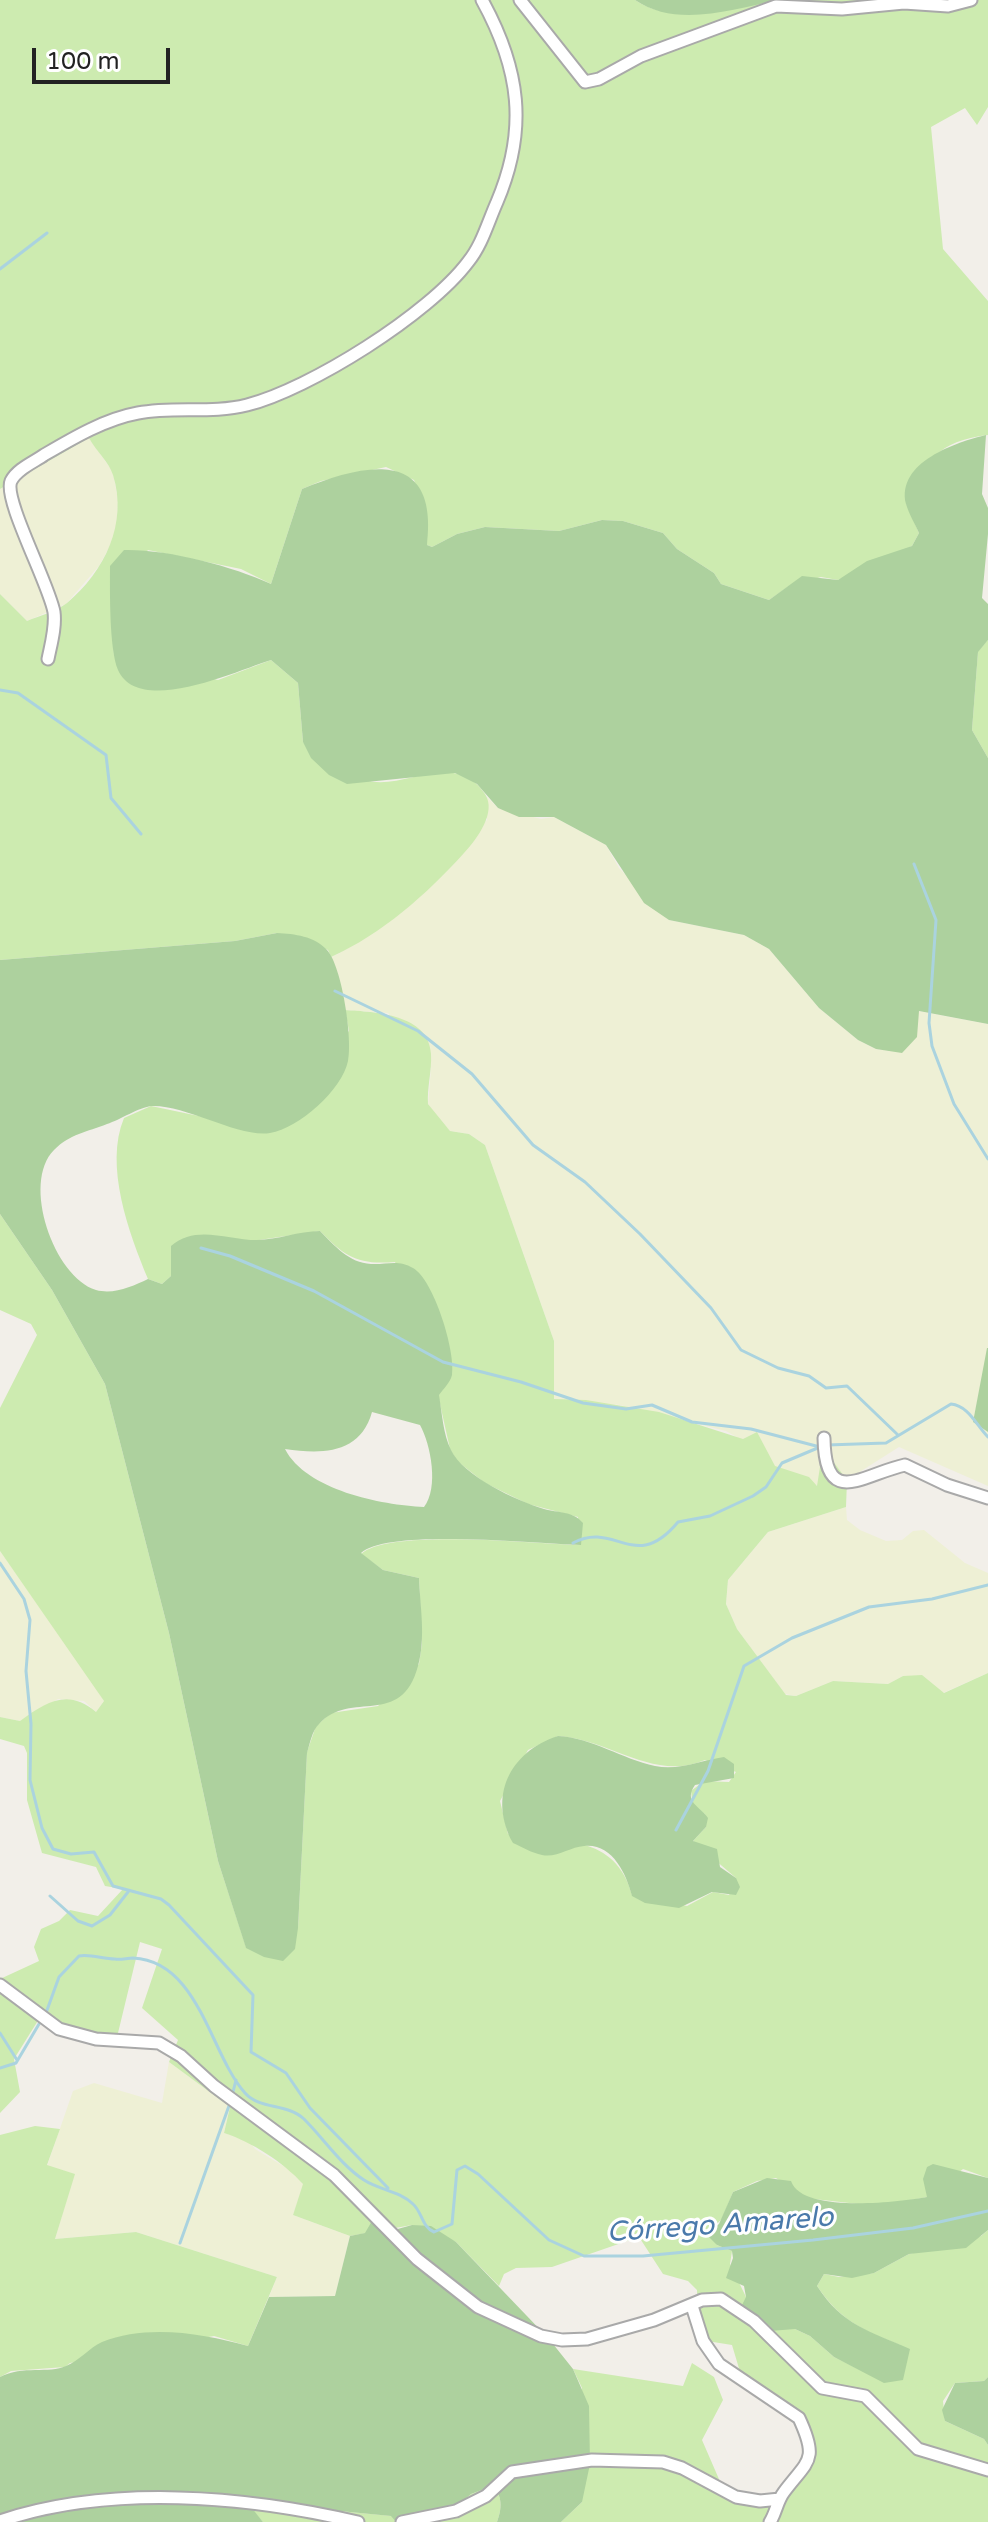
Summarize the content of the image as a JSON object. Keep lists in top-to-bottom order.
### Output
{
  "water": ["Córrego Amarelo"],
  "scale_bar": "100 m"
}
